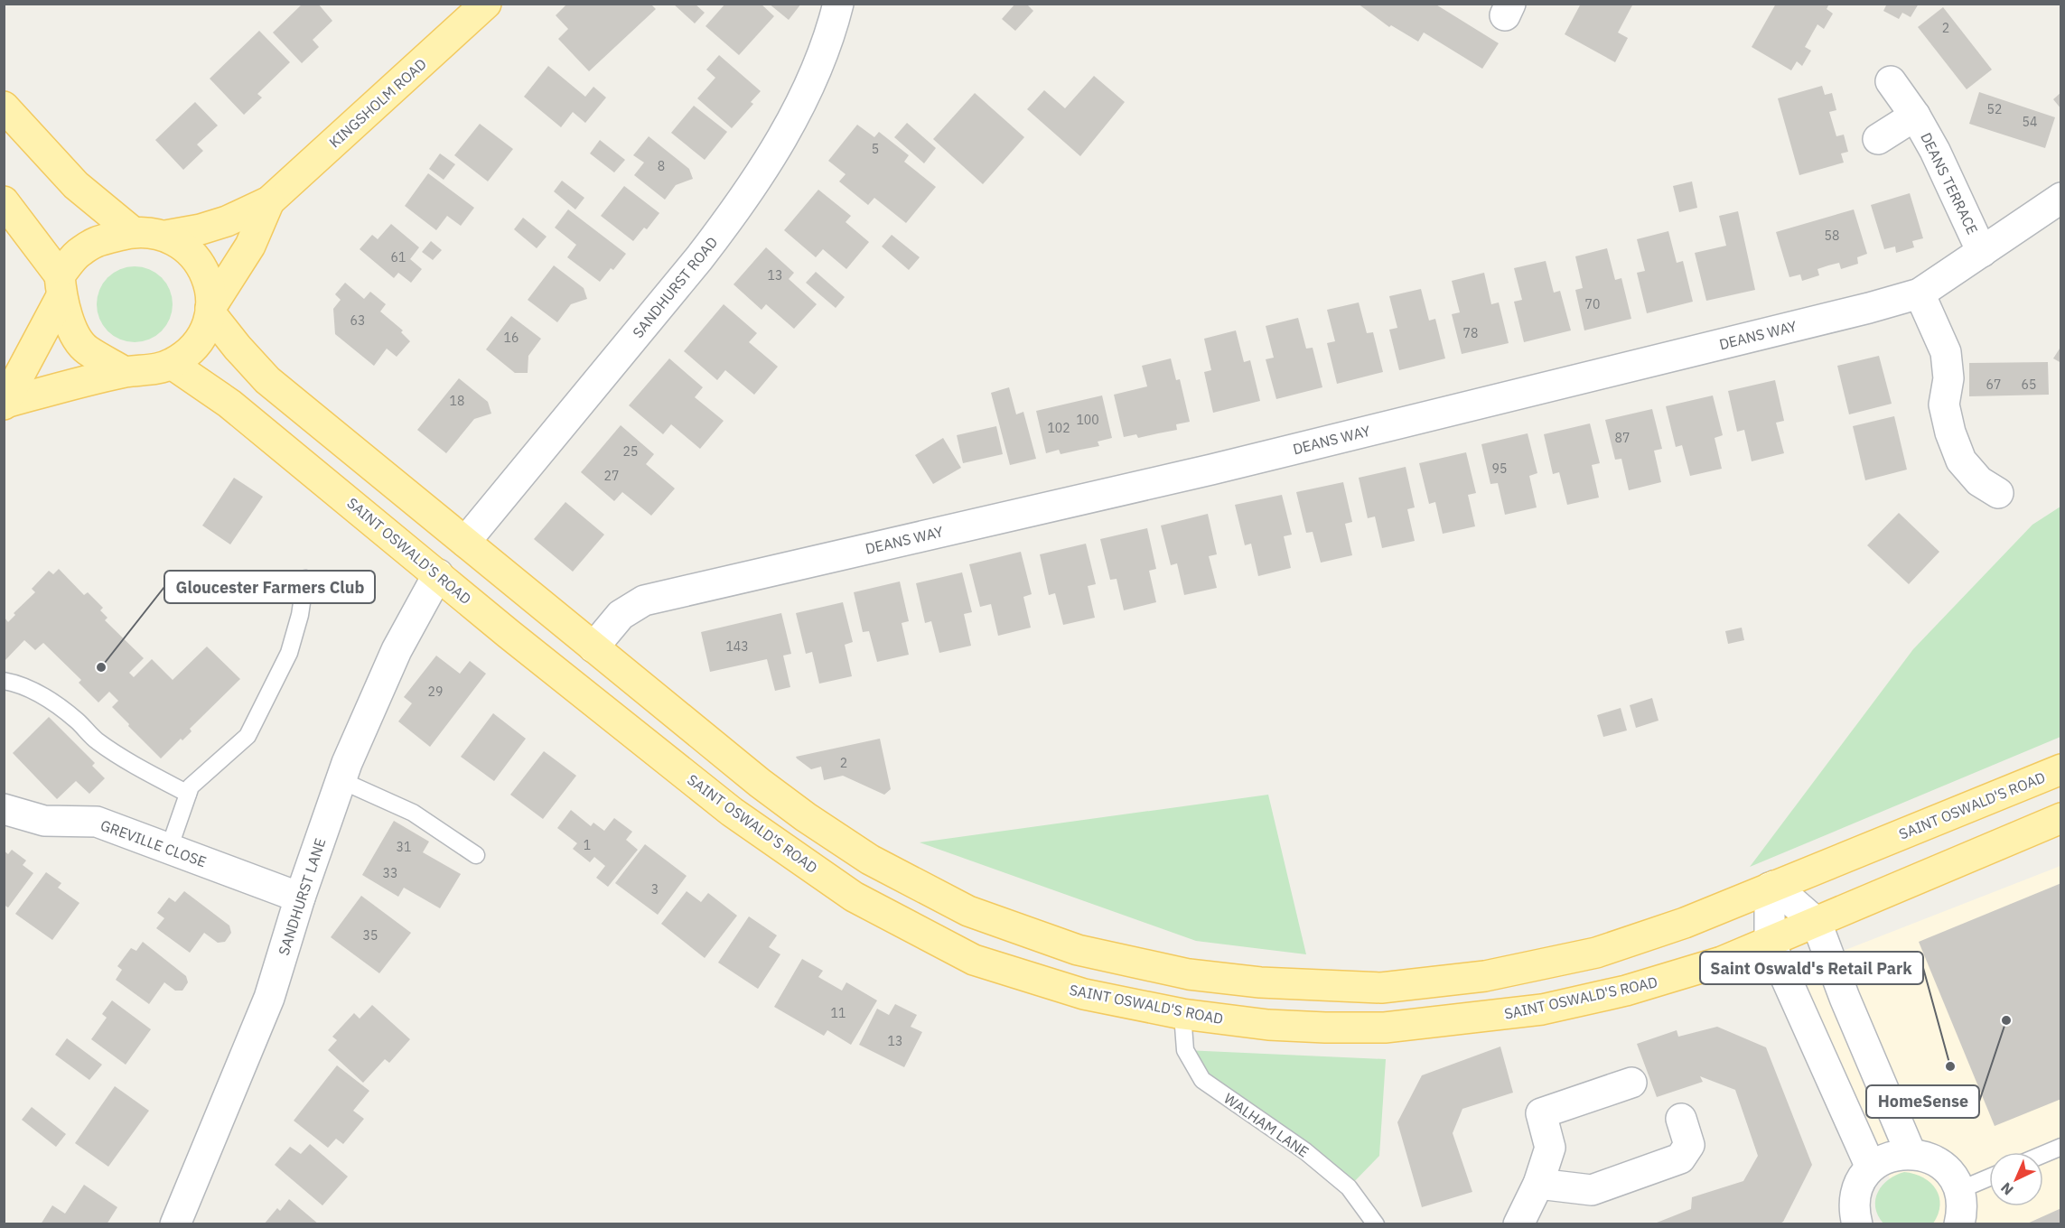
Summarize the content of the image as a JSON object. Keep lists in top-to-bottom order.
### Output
{
  "streets": {
    "main road": ["KINGSHOLM ROAD", "SAINT OSWALD'S ROAD"],
    "street": [
      "DEANS TERRACE",
      "SANDHURST ROAD",
      "DEANS WAY",
      "GREVILLE CLOSE",
      "SANDHURST LANE"
    ],
    "lane": ["WALHAM LANE"]
  },
  "crossings": [
    ["KINGSHOLM ROAD", "SAINT OSWALD'S ROAD"],
    ["DEANS TERRACE", "DEANS WAY"],
    ["SANDHURST ROAD", "SAINT OSWALD'S ROAD"],
    ["DEANS WAY", "SAINT OSWALD'S ROAD"],
    ["SAINT OSWALD'S ROAD", "SANDHURST LANE"],
    ["SAINT OSWALD'S ROAD", "WALHAM LANE"],
    ["GREVILLE CLOSE", "SANDHURST LANE"]
  ],
  "places": ["Gloucester Farmers Club", "HomeSense", "Saint Oswald's Retail Park"],
  "house_numbers": [
    "2",
    "52",
    "54",
    "5",
    "8",
    "58",
    "61",
    "13",
    "70",
    "63",
    "78",
    "16",
    "67",
    "65",
    "18",
    "100",
    "102",
    "87",
    "25",
    "95",
    "27",
    "143",
    "29",
    "2",
    "1",
    "31",
    "33",
    "3",
    "35",
    "11",
    "13"
  ],
  "north": "bottom left"
}
